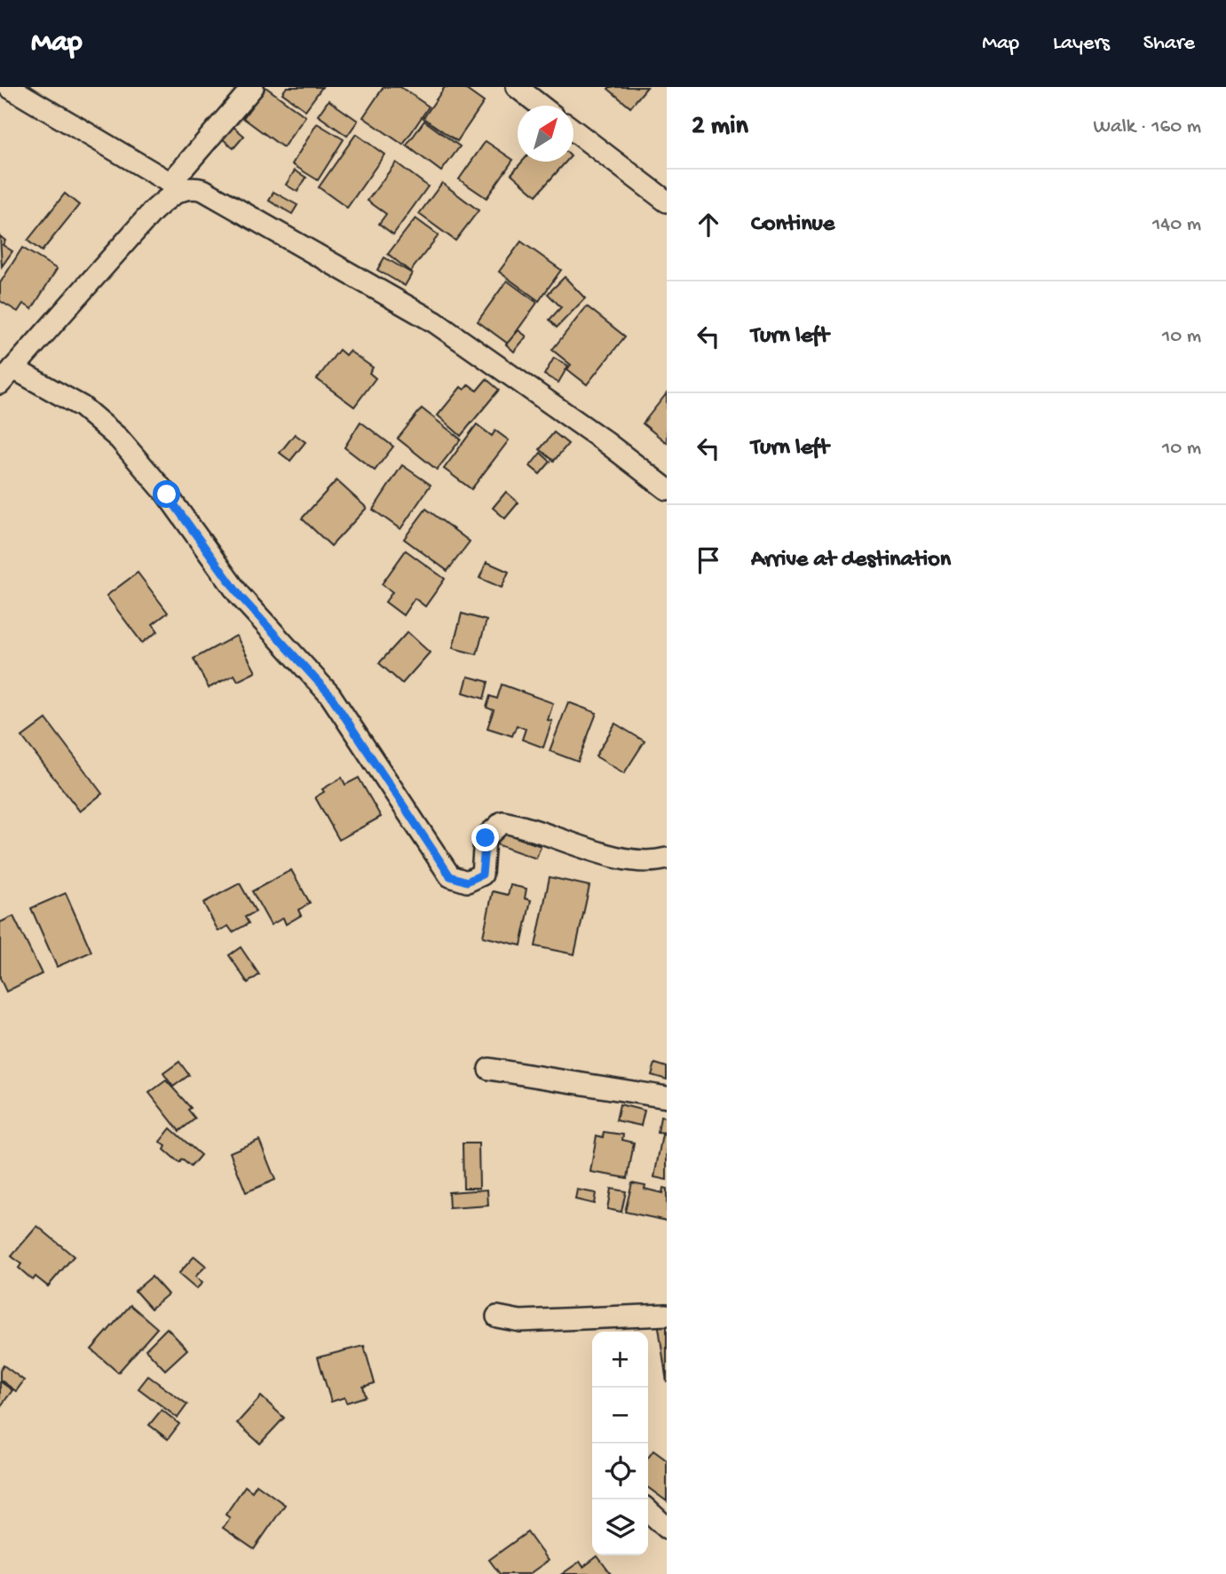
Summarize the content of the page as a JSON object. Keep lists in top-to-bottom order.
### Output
{
  "north": "top right",
  "page": {
    "header": "Map",
    "nav": ["Map", "Layers", "Share"],
    "heading": ["2 min", "Walk · 160 m"],
    "list": [
      ["Continue", "140 m"],
      ["Turn left", "10 m"],
      ["Turn left", "10 m"],
      "Arrive at destination"
    ],
    "map_buttons": ["+", "−"]
  }
}
